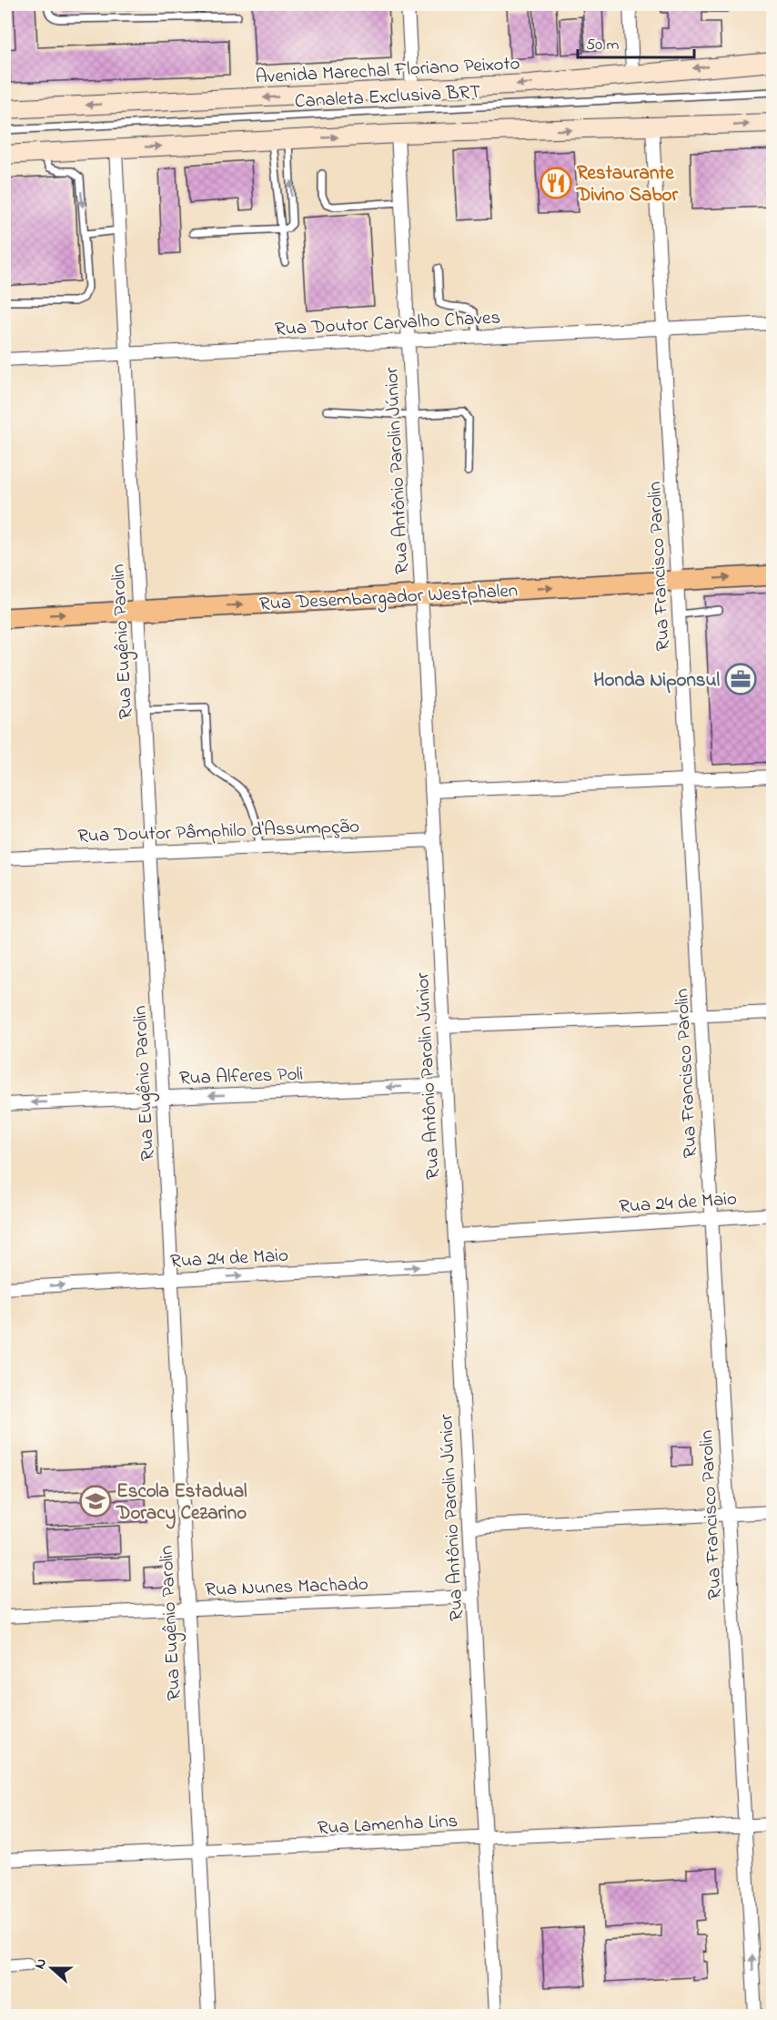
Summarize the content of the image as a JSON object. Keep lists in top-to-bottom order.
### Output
{
  "streets": {
    "main road": ["Rua Desembargador Westphalen"],
    "street": [
      "Avenida Marechal Floriano Peixoto",
      "Rua Doutor Carvalho Chaves",
      "Rua Antônio Parolin Júnior",
      "Rua Francisco Parolin",
      "Rua Eugênio Parolin",
      "Rua Doutor Pâmphilo d'Assumpção",
      "Rua Alferes Poli",
      "Rua 24 de Maio",
      "Rua Nunes Machado",
      "Rua Lamenha Lins"
    ],
    "lane": ["Canaleta Exclusiva BRT"]
  },
  "crossings": [
    ["Rua Doutor Carvalho Chaves", "Rua Antônio Parolin Júnior"],
    ["Rua Doutor Carvalho Chaves", "Rua Francisco Parolin"],
    ["Rua Doutor Carvalho Chaves", "Rua Eugênio Parolin"],
    ["Rua Antônio Parolin Júnior", "Rua Desembargador Westphalen"],
    ["Rua Antônio Parolin Júnior", "Rua Doutor Pâmphilo d'Assumpção"],
    ["Rua Antônio Parolin Júnior", "Rua Alferes Poli"],
    ["Rua Antônio Parolin Júnior", "Rua 24 de Maio"],
    ["Rua Antônio Parolin Júnior", "Rua Nunes Machado"],
    ["Rua Antônio Parolin Júnior", "Rua Lamenha Lins"],
    ["Rua Francisco Parolin", "Rua Desembargador Westphalen"],
    ["Rua Francisco Parolin", "Rua 24 de Maio"],
    ["Rua Francisco Parolin", "Rua Lamenha Lins"],
    ["Rua Desembargador Westphalen", "Rua Eugênio Parolin"],
    ["Rua Eugênio Parolin", "Rua Doutor Pâmphilo d'Assumpção"],
    ["Rua Eugênio Parolin", "Rua Alferes Poli"],
    ["Rua Eugênio Parolin", "Rua 24 de Maio"],
    ["Rua Eugênio Parolin", "Rua Nunes Machado"],
    ["Rua Eugênio Parolin", "Rua Lamenha Lins"]
  ],
  "one_way": ["Rua Desembargador Westphalen", "Rua Alferes Poli", "Rua 24 de Maio"],
  "places": {
    "restaurant": ["Restaurante Divino Sabor"],
    "office": ["Honda Niponsul"],
    "school or university": ["Escola Estadual Doracy Cezarino"]
  },
  "scale_bar": "50 m",
  "north": "left"
}
